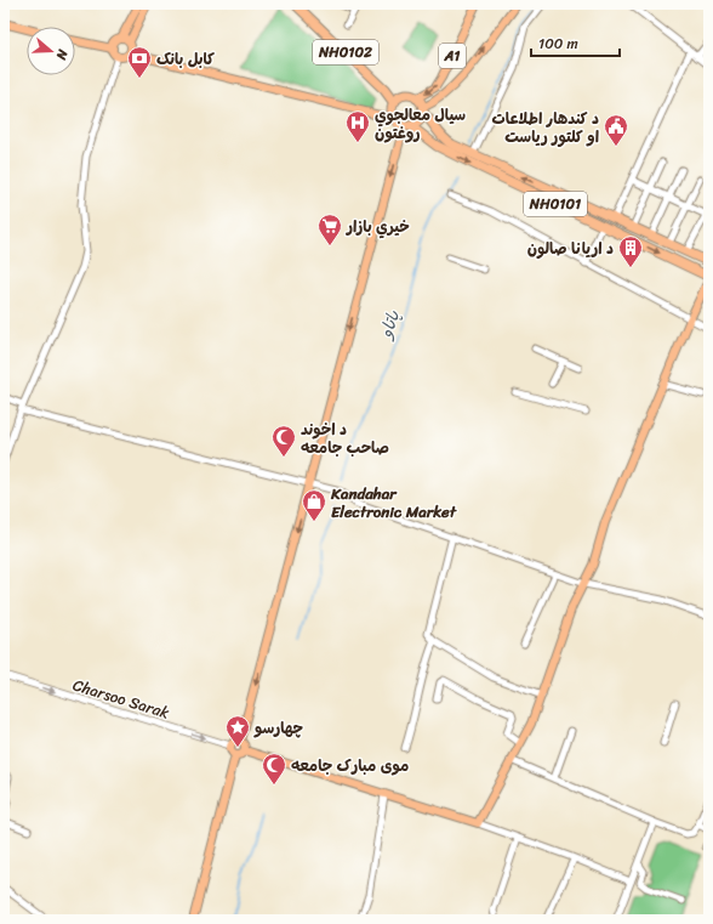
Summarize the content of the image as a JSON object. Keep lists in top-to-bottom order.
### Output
{
  "streets": {
    "highway": ["NH0102", "NH0101"],
    "main road": ["A1"],
    "street": ["Charsoo Sarak"]
  },
  "crossings": [
    ["NH0102", "A1"],
    ["NH0102", "NH0101"],
    ["A1", "NH0101"]
  ],
  "one_way": ["Charsoo Sarak"],
  "water": ["پاتاو"],
  "places": {
    "bank": ["کابل بانک"],
    "hospital": ["سيال معالجوي روغتون"],
    "public building": ["د کندهار اطلاعات او کلتور رياست"],
    "supermarket": ["خیري بازار"],
    "building": ["د اریانا صالون"],
    "mosque": ["د اخوند صاحب جامعه", "موی مبارک جامعه"],
    "shop": ["Kandahar Electronic Market"],
    "place": ["چهارسو"]
  },
  "scale_bar": "100 m",
  "north": "right"
}
